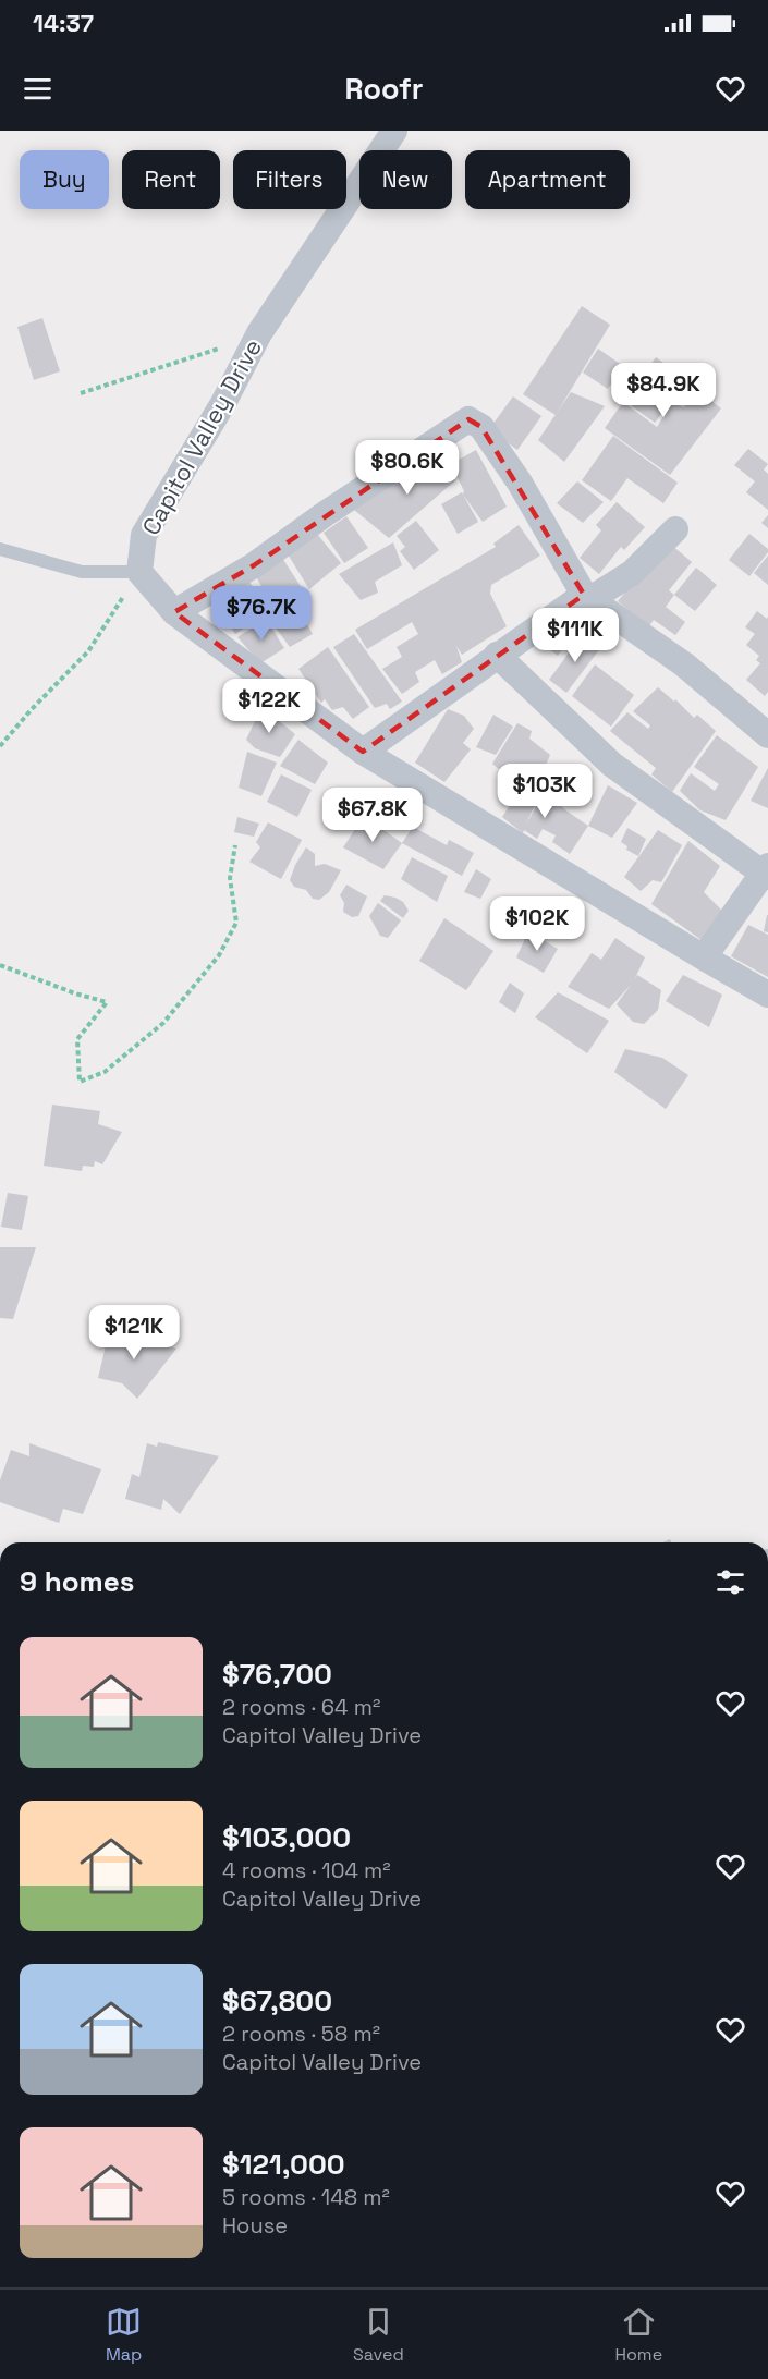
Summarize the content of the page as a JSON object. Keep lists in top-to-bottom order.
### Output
{
  "streets": {
    "street": ["Capitol Valley Drive"]
  },
  "page": {
    "status": "14:37",
    "header": "Roofr",
    "chip": [
      "Buy",
      "Rent",
      "Filters",
      "New",
      "Apartment"
    ],
    "price": [
      "$84.9K",
      "$80.6K",
      "$76.7K",
      "$111K",
      "$122K",
      "$103K",
      "$67.8K",
      "$102K",
      "$121K"
    ],
    "heading": "9 homes",
    "list": [
      {
        "name": "$76,700",
        "note": "2 rooms · 64 m² · Capitol Valley Drive"
      },
      {
        "name": "$103,000",
        "note": "4 rooms · 104 m² · Capitol Valley Drive"
      },
      {
        "name": "$67,800",
        "note": "2 rooms · 58 m² · Capitol Valley Drive"
      },
      {
        "name": "$121,000",
        "note": "5 rooms · 148 m² · House"
      }
    ],
    "tabs": ["Map", "Saved", "Home"]
  }
}
